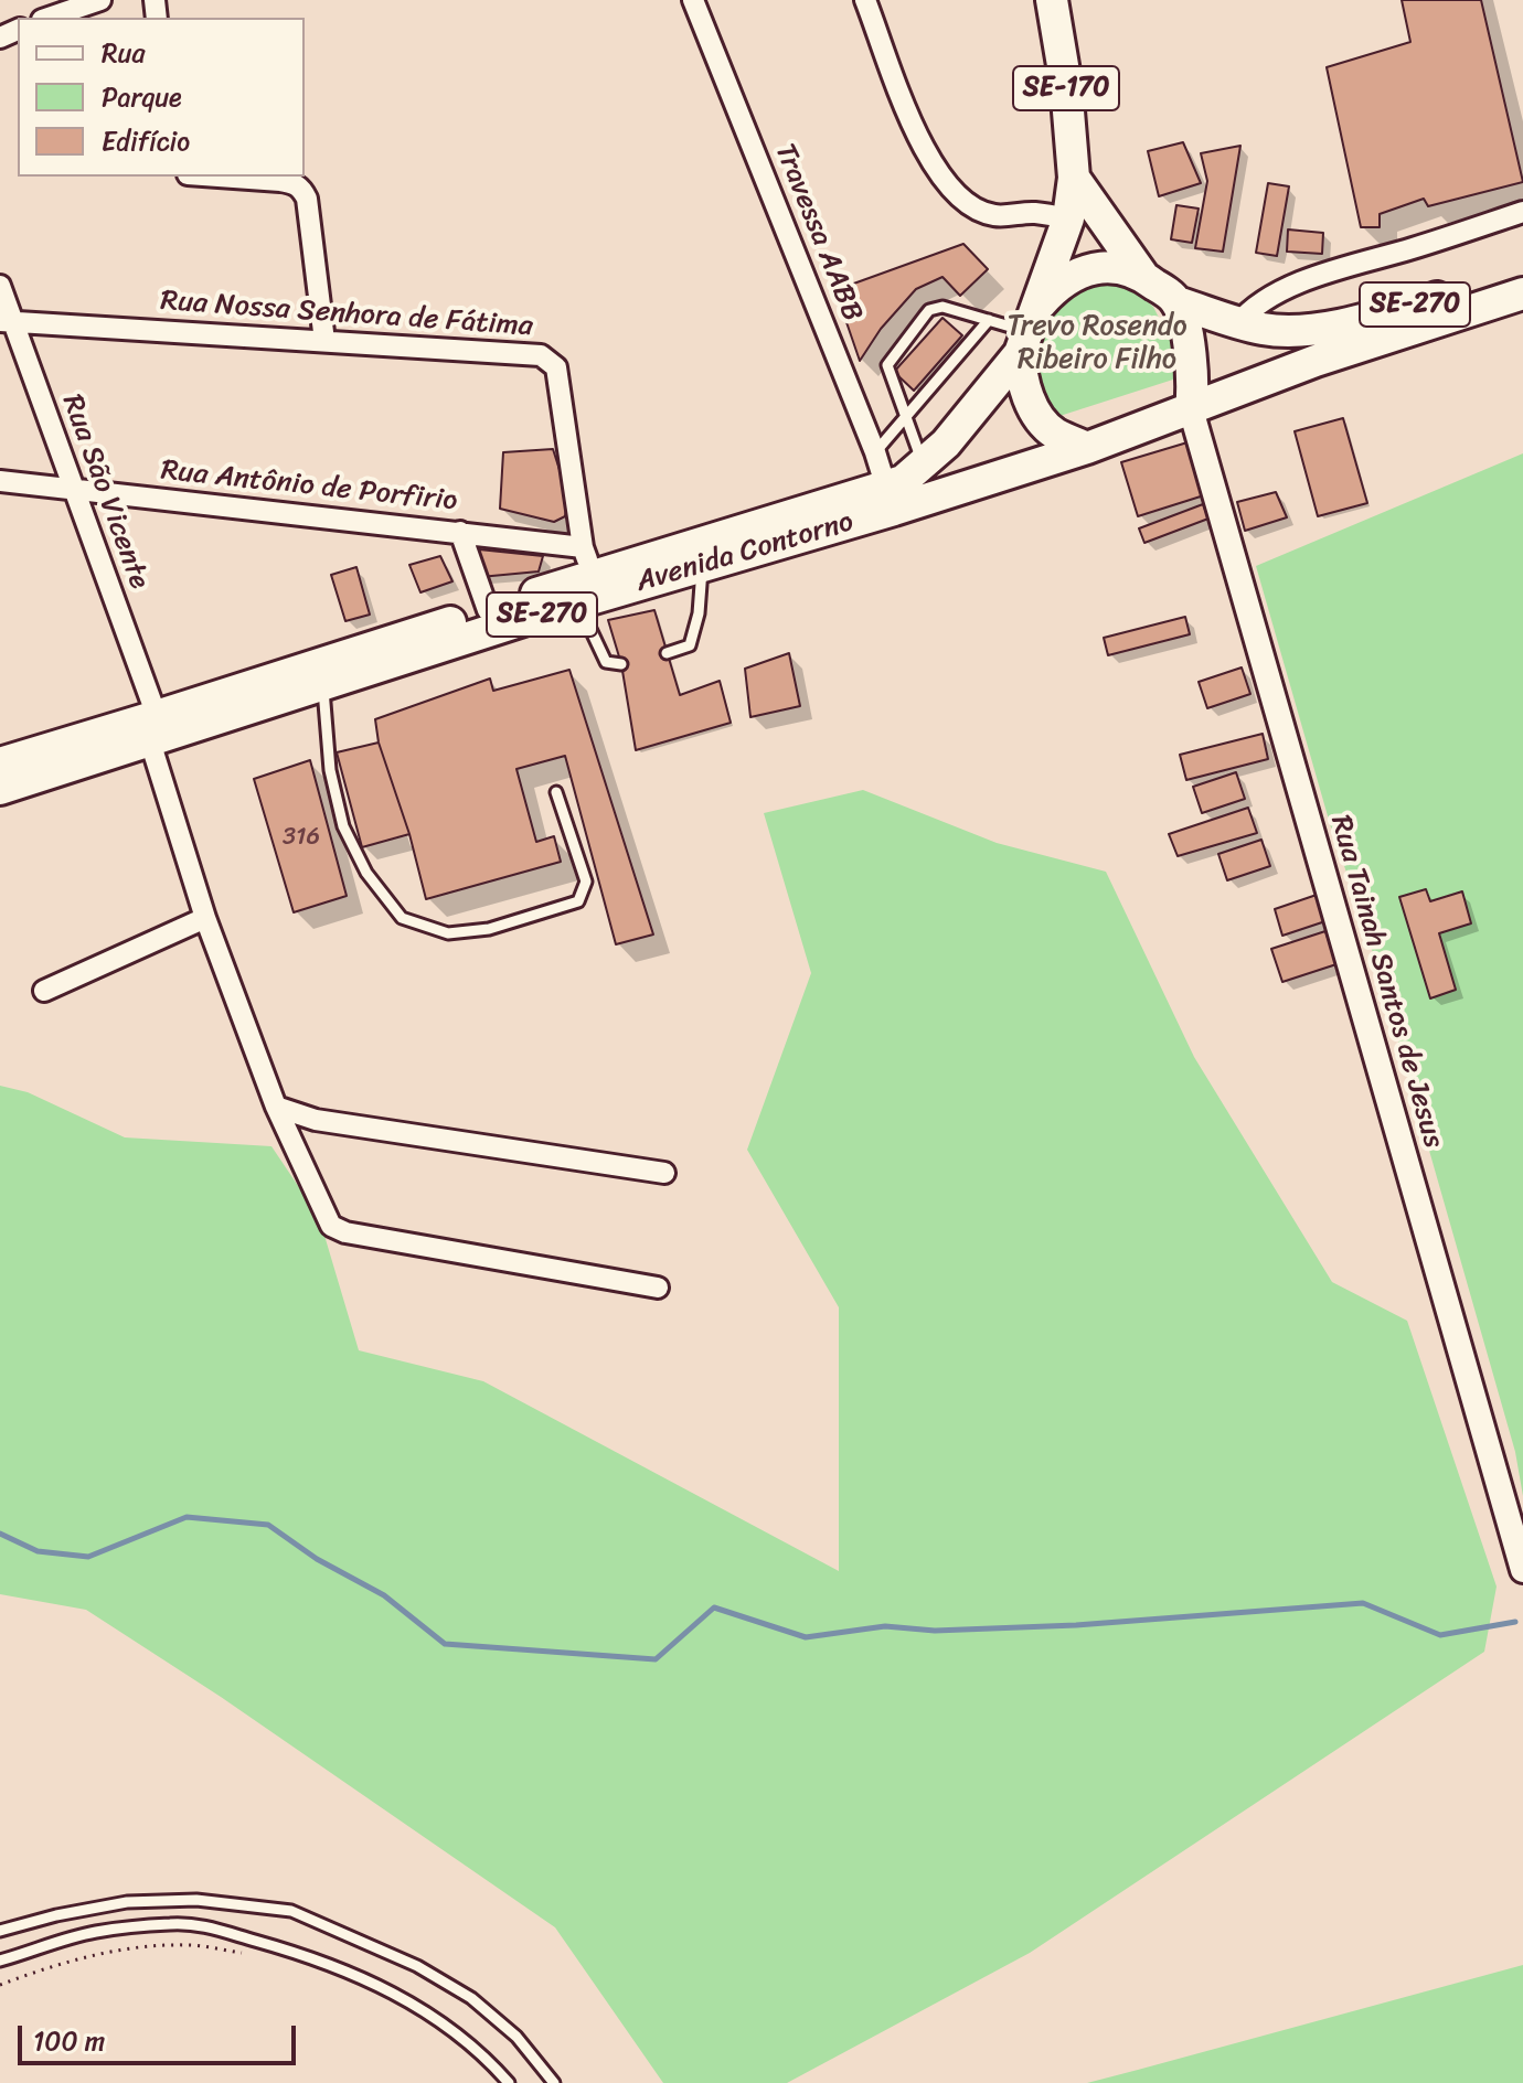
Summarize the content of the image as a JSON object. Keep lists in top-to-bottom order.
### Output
{
  "streets": {
    "main road": ["SE-170", "SE-270", "Avenida Contorno"],
    "street": [
      "Travessa AABB",
      "Rua Nossa Senhora de Fátima",
      "Rua Antônio de Porfirio",
      "Rua São Vicente",
      "Rua Tainah Santos de Jesus"
    ]
  },
  "crossings": [
    ["Travessa AABB", "SE-270"],
    ["Travessa AABB", "Avenida Contorno"],
    ["SE-270", "Avenida Contorno"],
    ["SE-270", "Rua Tainah Santos de Jesus"],
    ["Rua Nossa Senhora de Fátima", "Rua Antônio de Porfirio"],
    ["Rua Nossa Senhora de Fátima", "Rua São Vicente"],
    ["Rua Nossa Senhora de Fátima", "Avenida Contorno"],
    ["Rua Antônio de Porfirio", "Rua São Vicente"],
    ["Rua Antônio de Porfirio", "Avenida Contorno"],
    ["Rua São Vicente", "Avenida Contorno"],
    ["Avenida Contorno", "Rua Tainah Santos de Jesus"]
  ],
  "parks": ["Trevo Rosendo Ribeiro Filho"],
  "house_numbers": ["316"],
  "legend": ["Rua", "Parque", "Edifício"],
  "scale_bar": "100 m"
}
